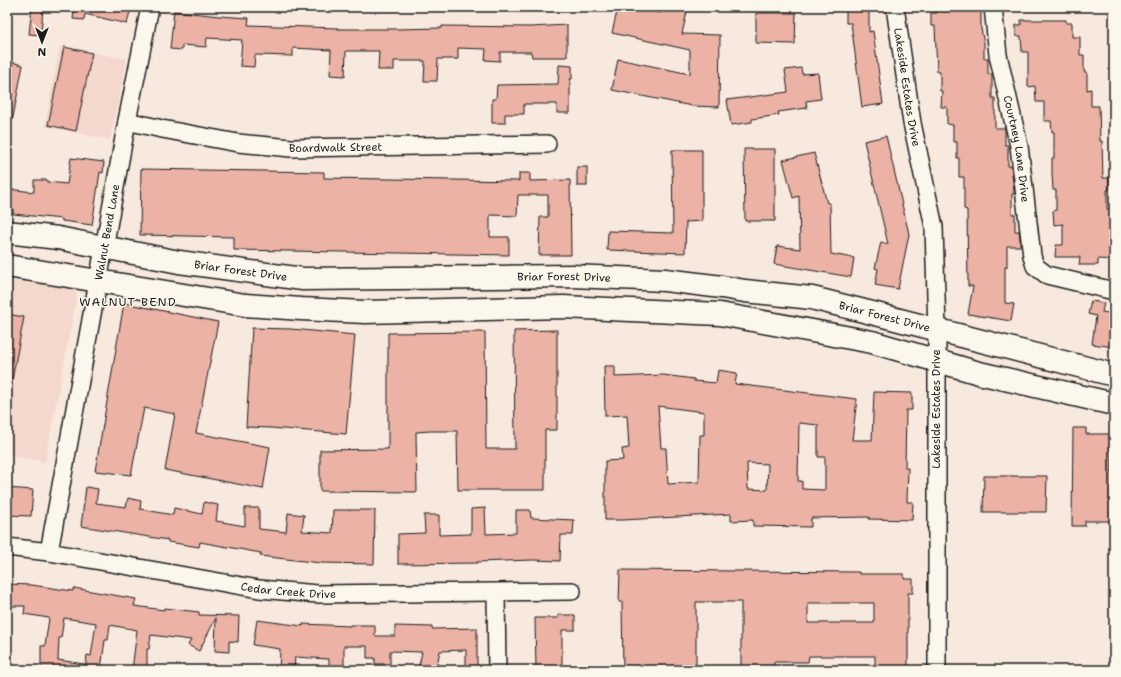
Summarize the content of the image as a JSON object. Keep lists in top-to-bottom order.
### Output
{
  "streets": {
    "main road": ["Briar Forest Drive"],
    "street": [
      "Lakeside Estates Drive",
      "Boardwalk Street",
      "Courtney Lane Drive",
      "Walnut Bend Lane",
      "Cedar Creek Drive"
    ]
  },
  "crossings": [
    ["Lakeside Estates Drive", "Briar Forest Drive"],
    ["Boardwalk Street", "Walnut Bend Lane"],
    ["Walnut Bend Lane", "Briar Forest Drive"],
    ["Walnut Bend Lane", "Cedar Creek Drive"]
  ],
  "districts": ["WALNUT BEND"],
  "north": "bottom"
}
